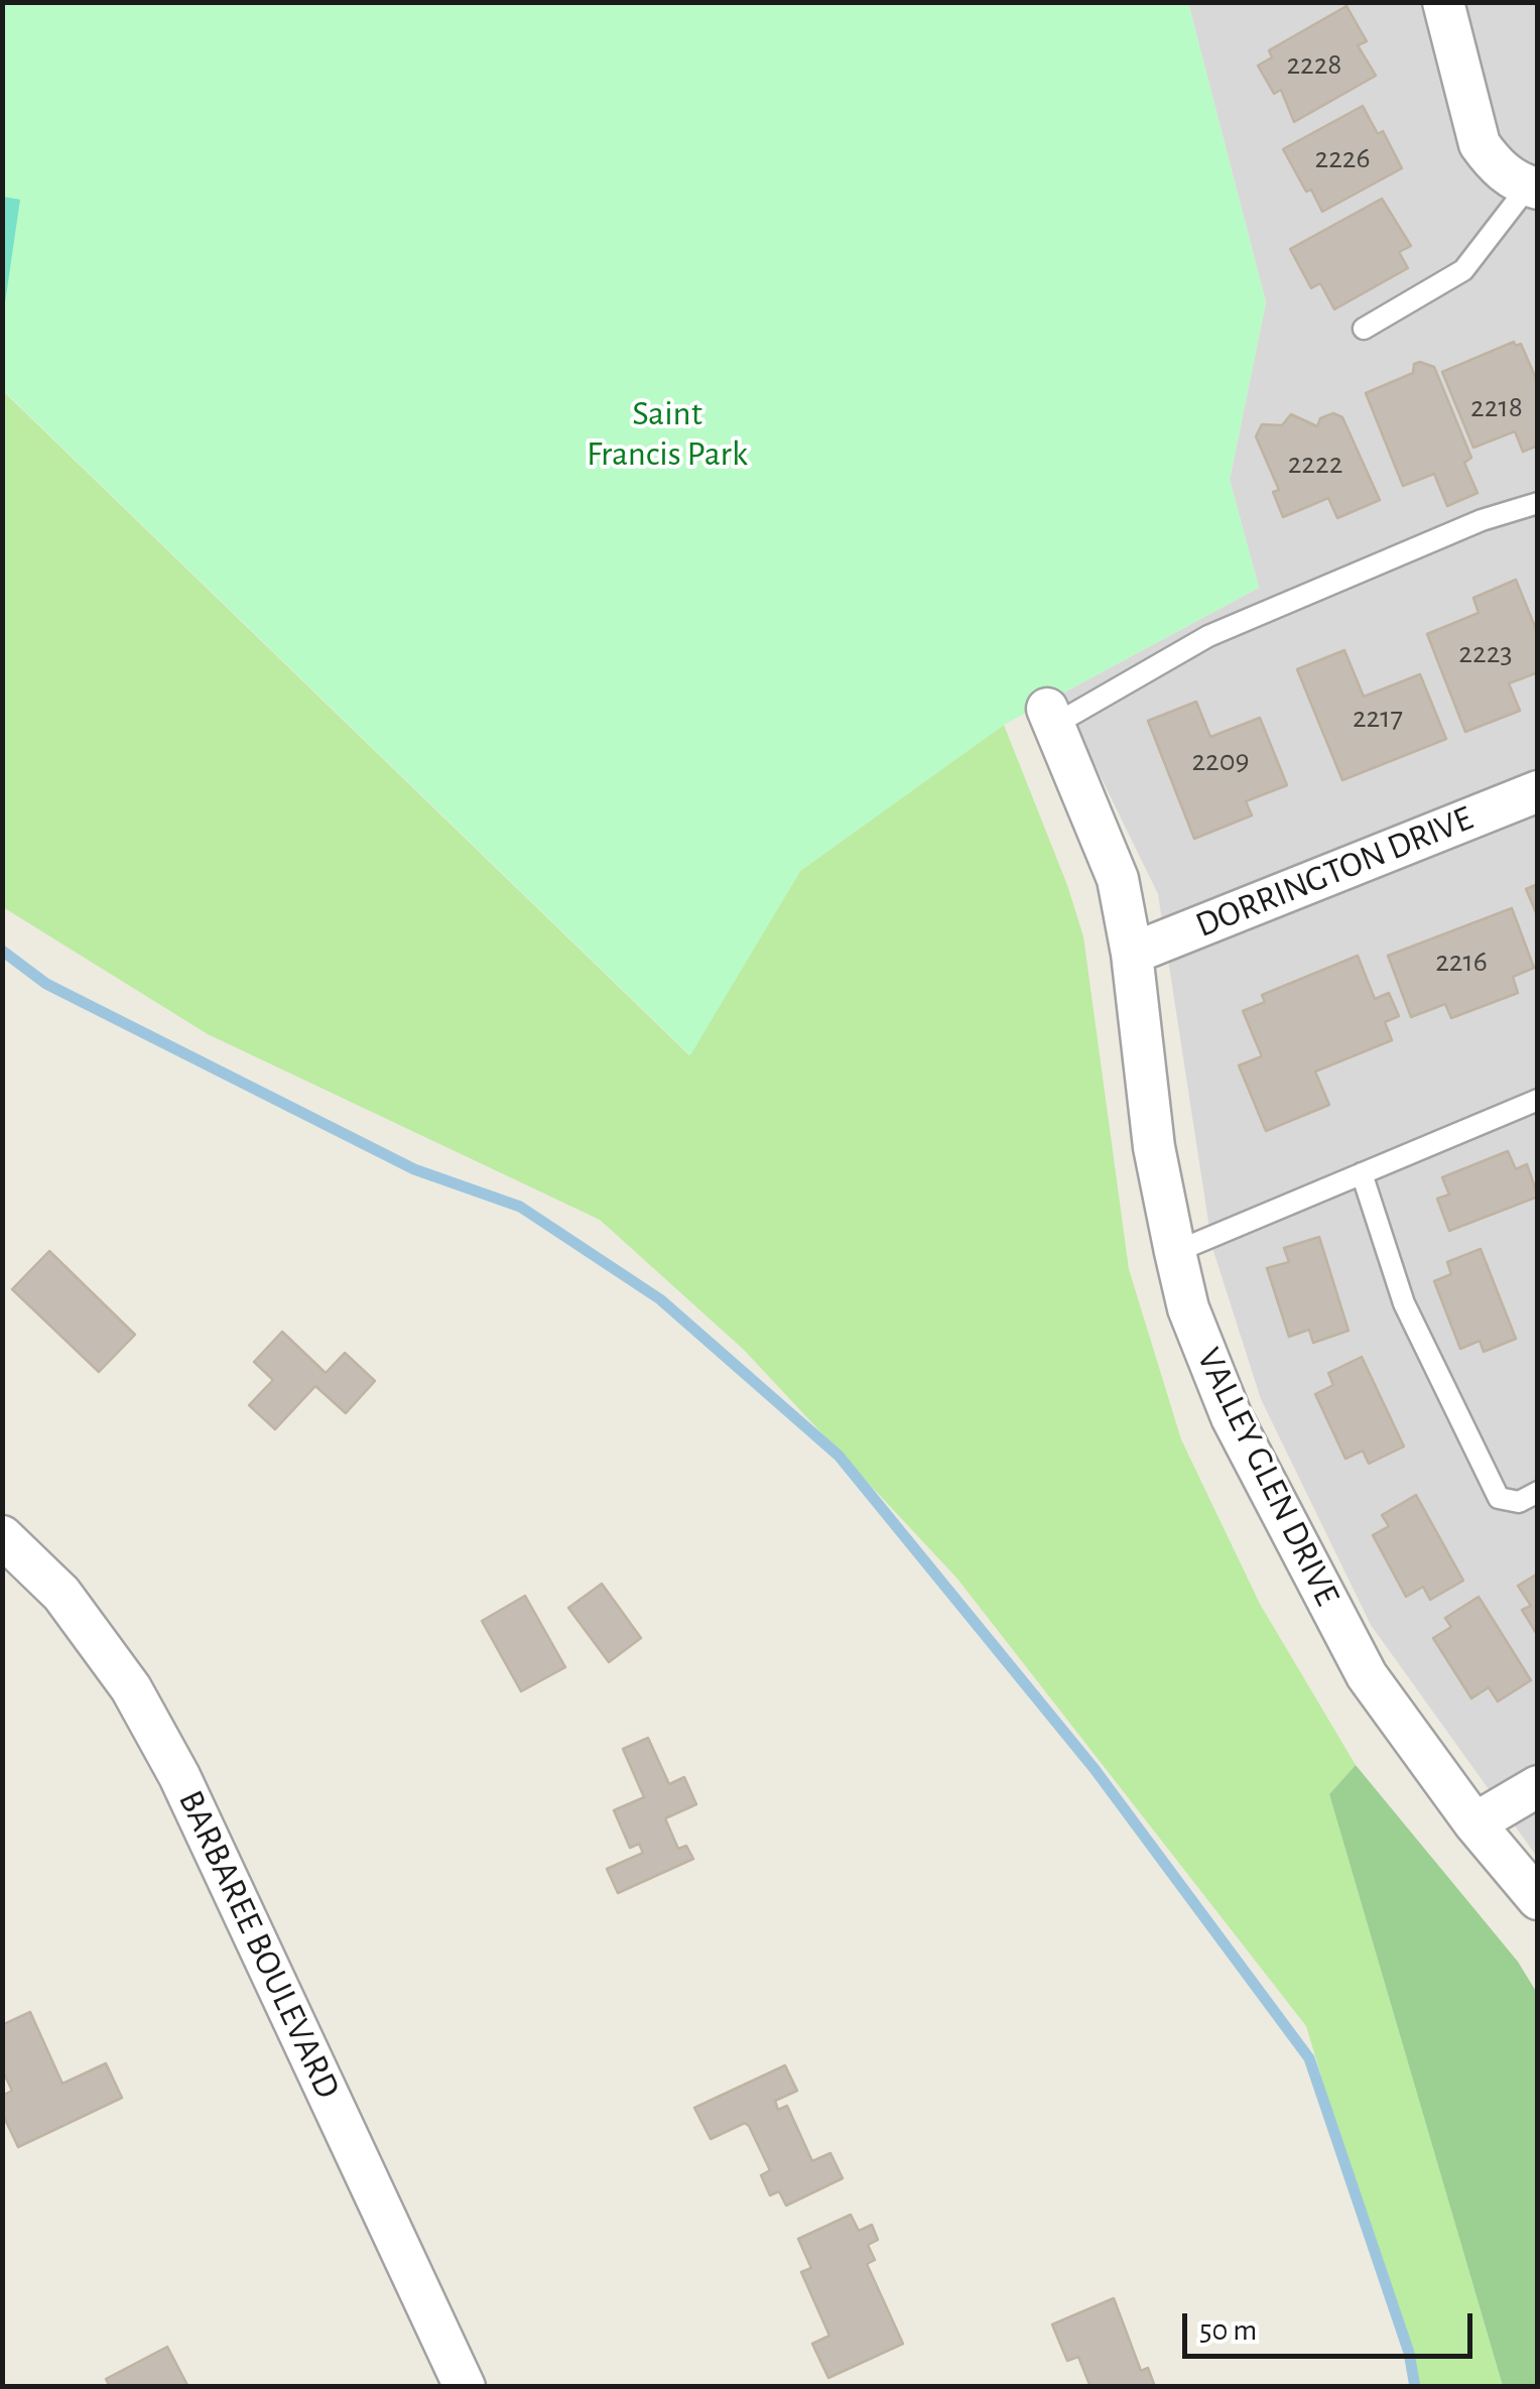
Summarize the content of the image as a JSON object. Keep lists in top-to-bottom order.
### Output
{
  "streets": {
    "street": ["DORRINGTON DRIVE", "VALLEY GLEN DRIVE", "BARBAREE BOULEVARD"]
  },
  "crossings": [
    ["DORRINGTON DRIVE", "VALLEY GLEN DRIVE"]
  ],
  "parks": ["Saint Francis Park"],
  "house_numbers": [
    "2228",
    "2226",
    "2218",
    "2222",
    "2223",
    "2217",
    "2209",
    "2216"
  ],
  "scale_bar": "50 m"
}
